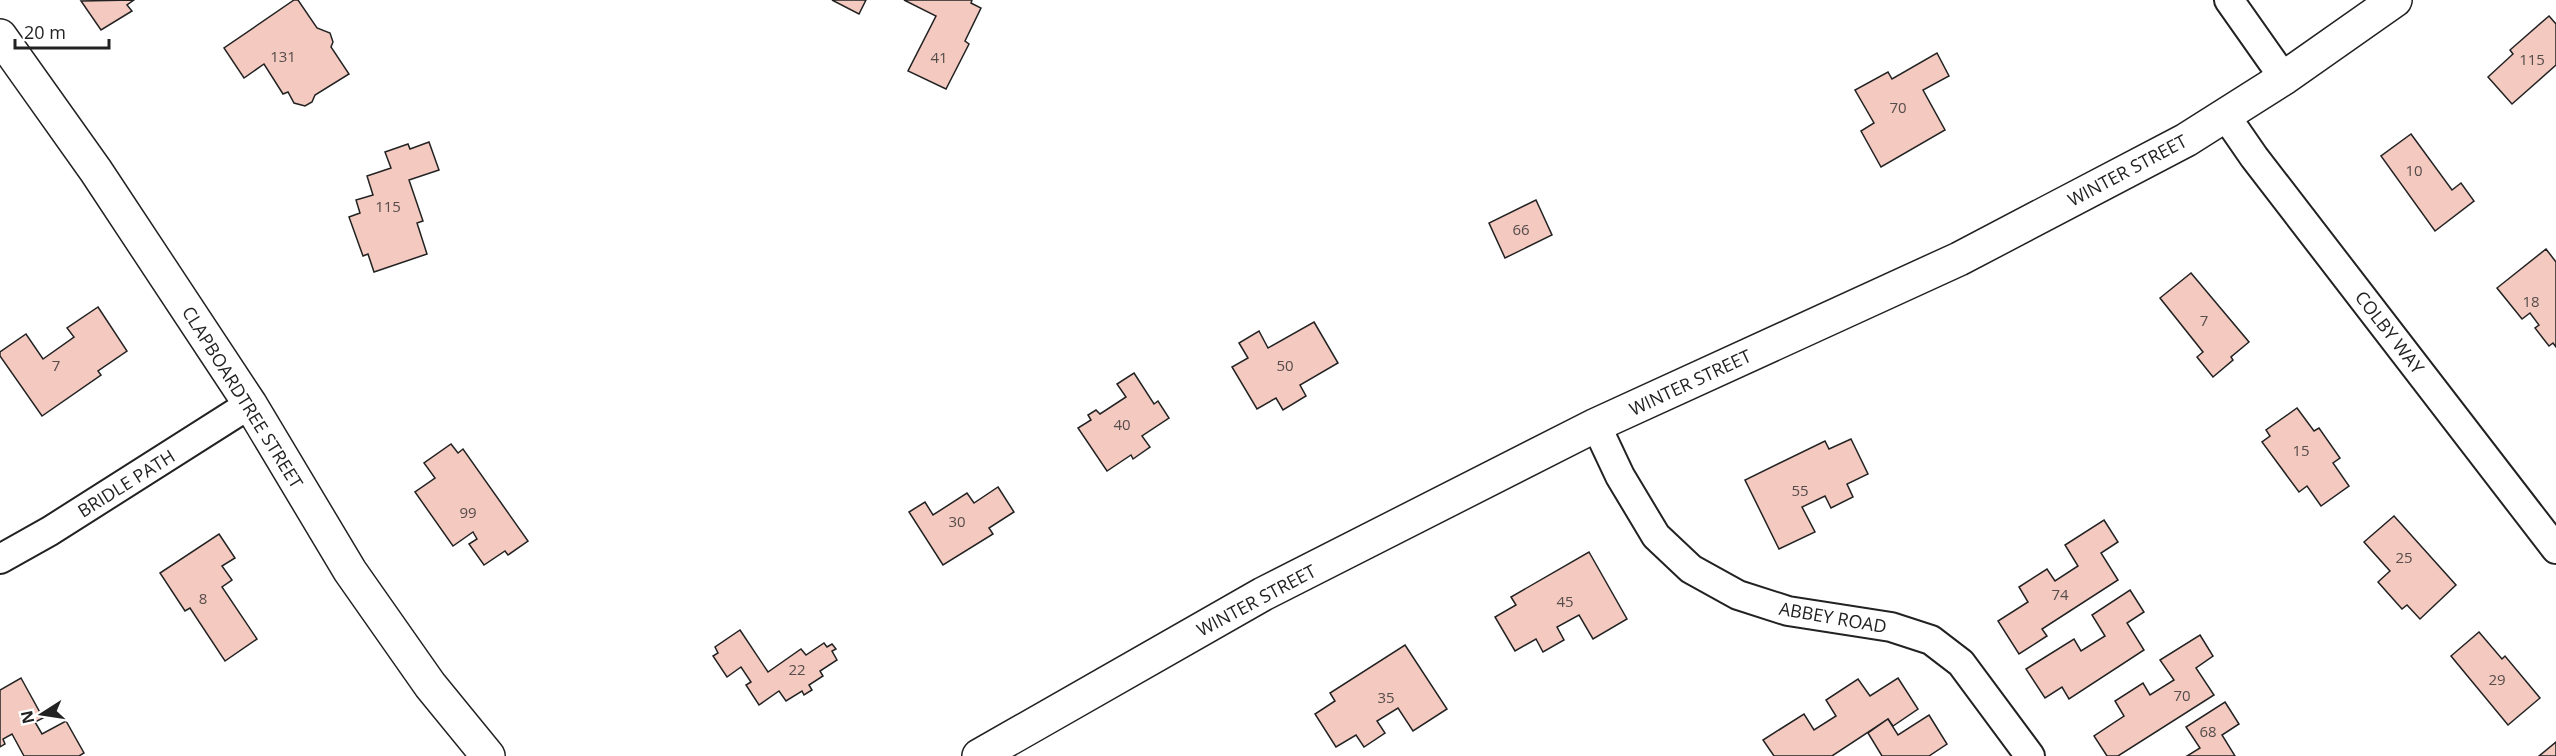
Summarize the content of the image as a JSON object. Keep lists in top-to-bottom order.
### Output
{
  "streets": {
    "street": [
      "WINTER STREET",
      "COLBY WAY",
      "CLAPBOARDTREE STREET",
      "BRIDLE PATH",
      "ABBEY ROAD"
    ]
  },
  "crossings": [
    ["WINTER STREET", "COLBY WAY"],
    ["WINTER STREET", "ABBEY ROAD"],
    ["CLAPBOARDTREE STREET", "BRIDLE PATH"]
  ],
  "house_numbers": [
    "131",
    "41",
    "115",
    "70",
    "10",
    "115",
    "66",
    "18",
    "7",
    "7",
    "50",
    "40",
    "15",
    "55",
    "99",
    "30",
    "25",
    "74",
    "8",
    "45",
    "22",
    "29",
    "70",
    "35",
    "68"
  ],
  "scale_bar": "20 m",
  "north": "left"
}
